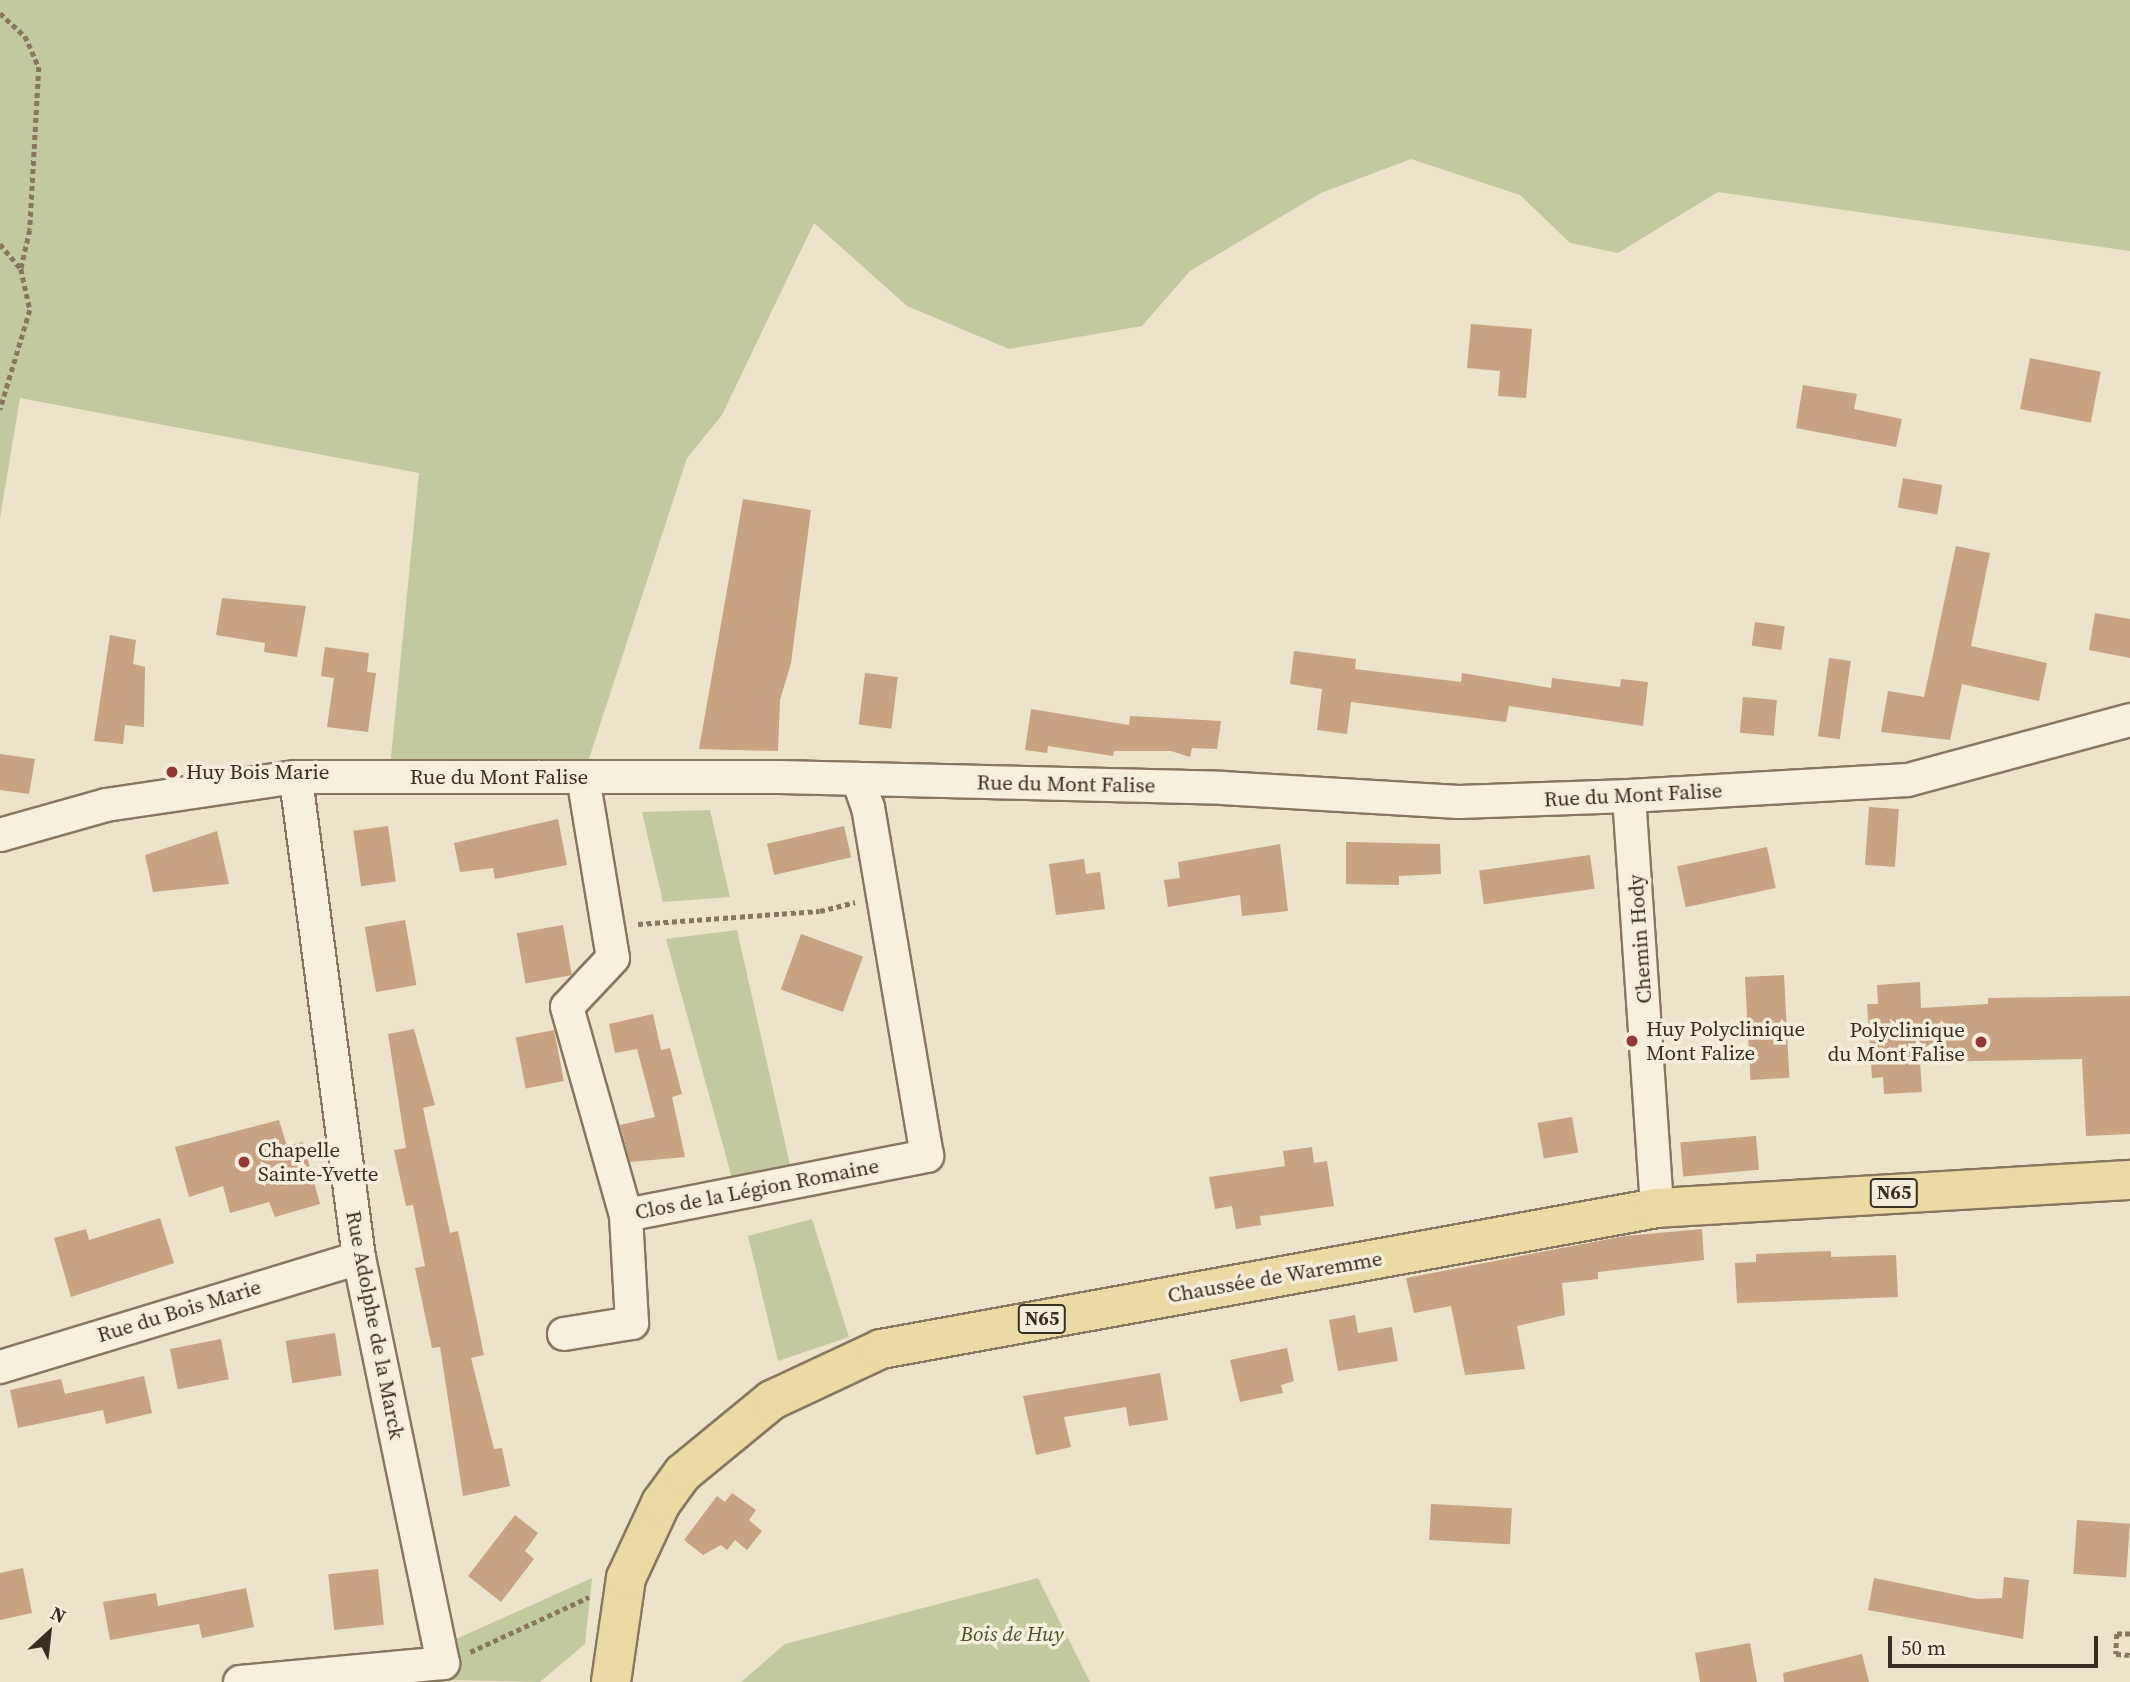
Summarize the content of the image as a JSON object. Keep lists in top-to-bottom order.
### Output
{
  "streets": {
    "main road": ["N65", "Chaussée de Waremme"],
    "street": [
      "Rue du Mont Falise",
      "Chemin Hody",
      "Clos de la Légion Romaine",
      "Rue du Bois Marie",
      "Rue Adolphe de la Marck"
    ]
  },
  "crossings": [
    ["Rue du Mont Falise", "Chemin Hody"],
    ["Rue du Mont Falise", "Clos de la Légion Romaine"],
    ["Rue du Mont Falise", "Rue Adolphe de la Marck"],
    ["Chemin Hody", "Chaussée de Waremme"],
    ["Rue du Bois Marie", "Rue Adolphe de la Marck"]
  ],
  "parks": ["Bois de Huy"],
  "places": [
    "Huy Bois Marie",
    "Huy Polyclinique Mont Falize",
    "Polyclinique du Mont Falise",
    "Chapelle Sainte-Yvette"
  ],
  "scale_bar": "50 m",
  "north": "top right"
}
